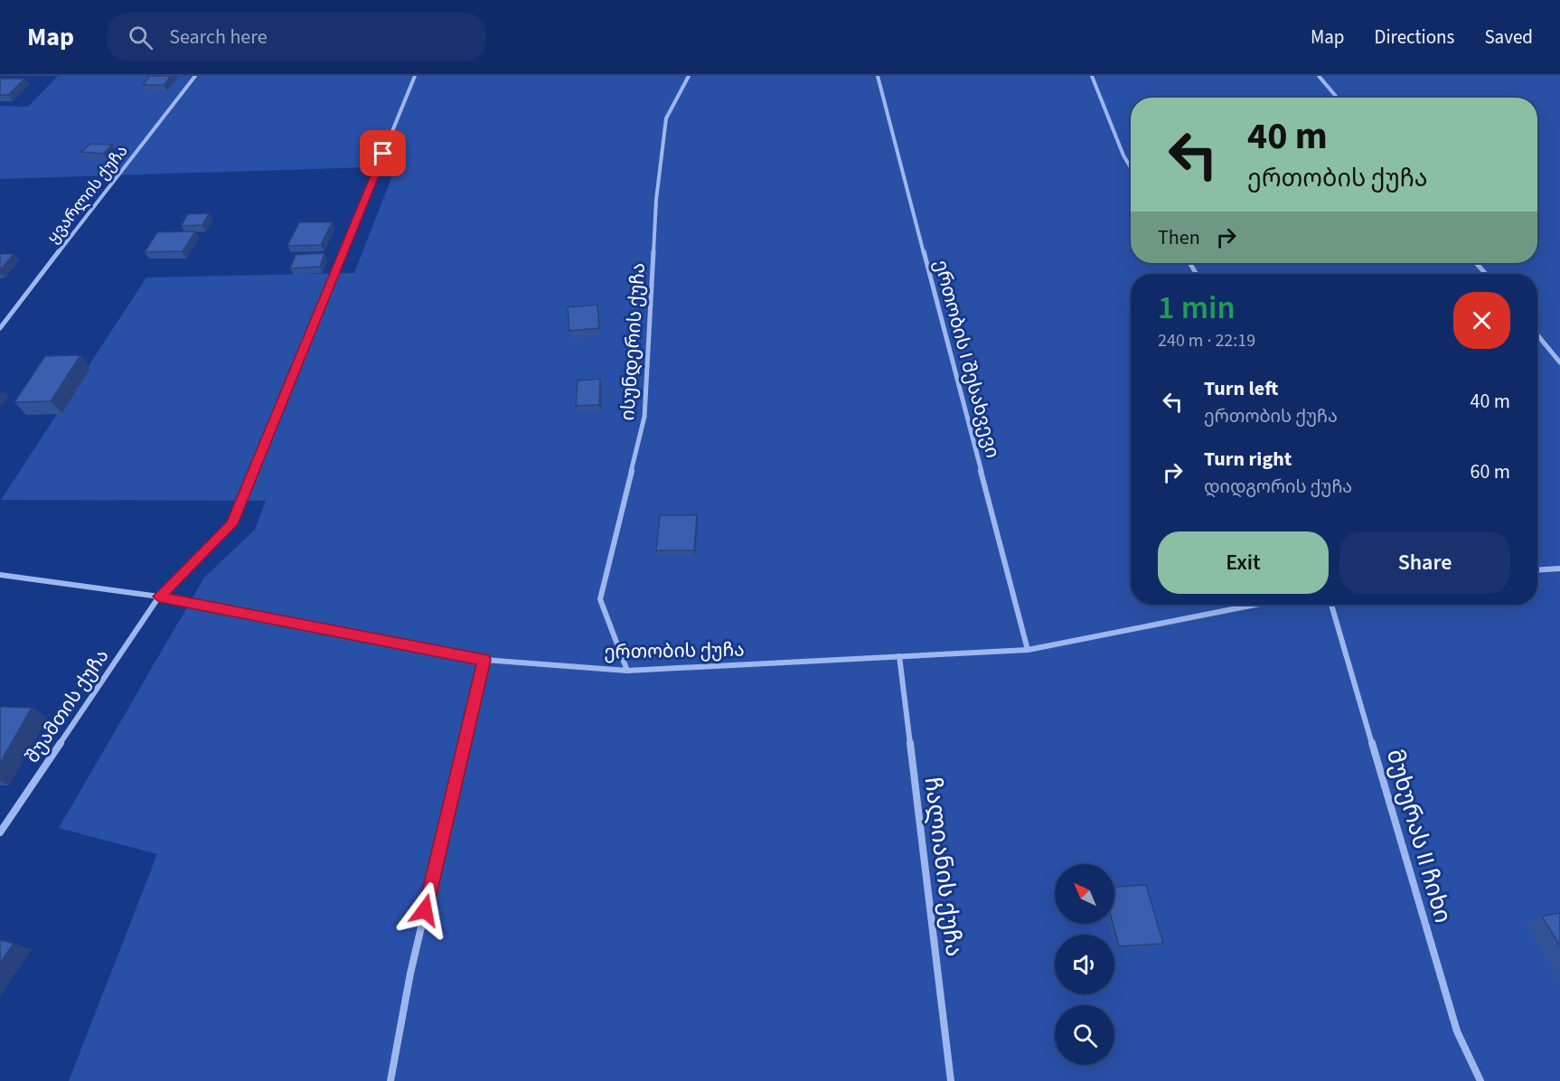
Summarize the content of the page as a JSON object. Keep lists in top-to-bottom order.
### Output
{
  "streets": {
    "street": [
      "ყვარლის ქუჩა",
      "ისუნდერის ქუჩა",
      "ერთობის I შესახვევი",
      "ერთობის ქუჩა",
      "შუამთის ქუჩა",
      "მუხურას II ჩიხი",
      "ჩალიანის ქუჩა"
    ]
  },
  "crossings": [
    ["ისუნდერის ქუჩა", "ერთობის ქუჩა"],
    ["ერთობის I შესახვევი", "ერთობის ქუჩა"],
    ["ერთობის ქუჩა", "შუამთის ქუჩა"],
    ["ერთობის ქუჩა", "ჩალიანის ქუჩა"]
  ],
  "north": "top left",
  "page": {
    "header": "Map",
    "search": "Search here",
    "nav": ["Map", "Directions", "Saved"],
    "turn": ["40 m", "ერთობის ქუჩა"],
    "then": "Then",
    "heading": ["1 min", "240 m · 22:19"],
    "list": [
      {
        "name": "Turn left",
        "note": "ერთობის ქუჩა",
        "value": "40 m"
      },
      {
        "name": "Turn right",
        "note": "დიდგორის ქუჩა",
        "value": "60 m"
      }
    ],
    "buttons": ["Exit", "Share"]
  }
}
